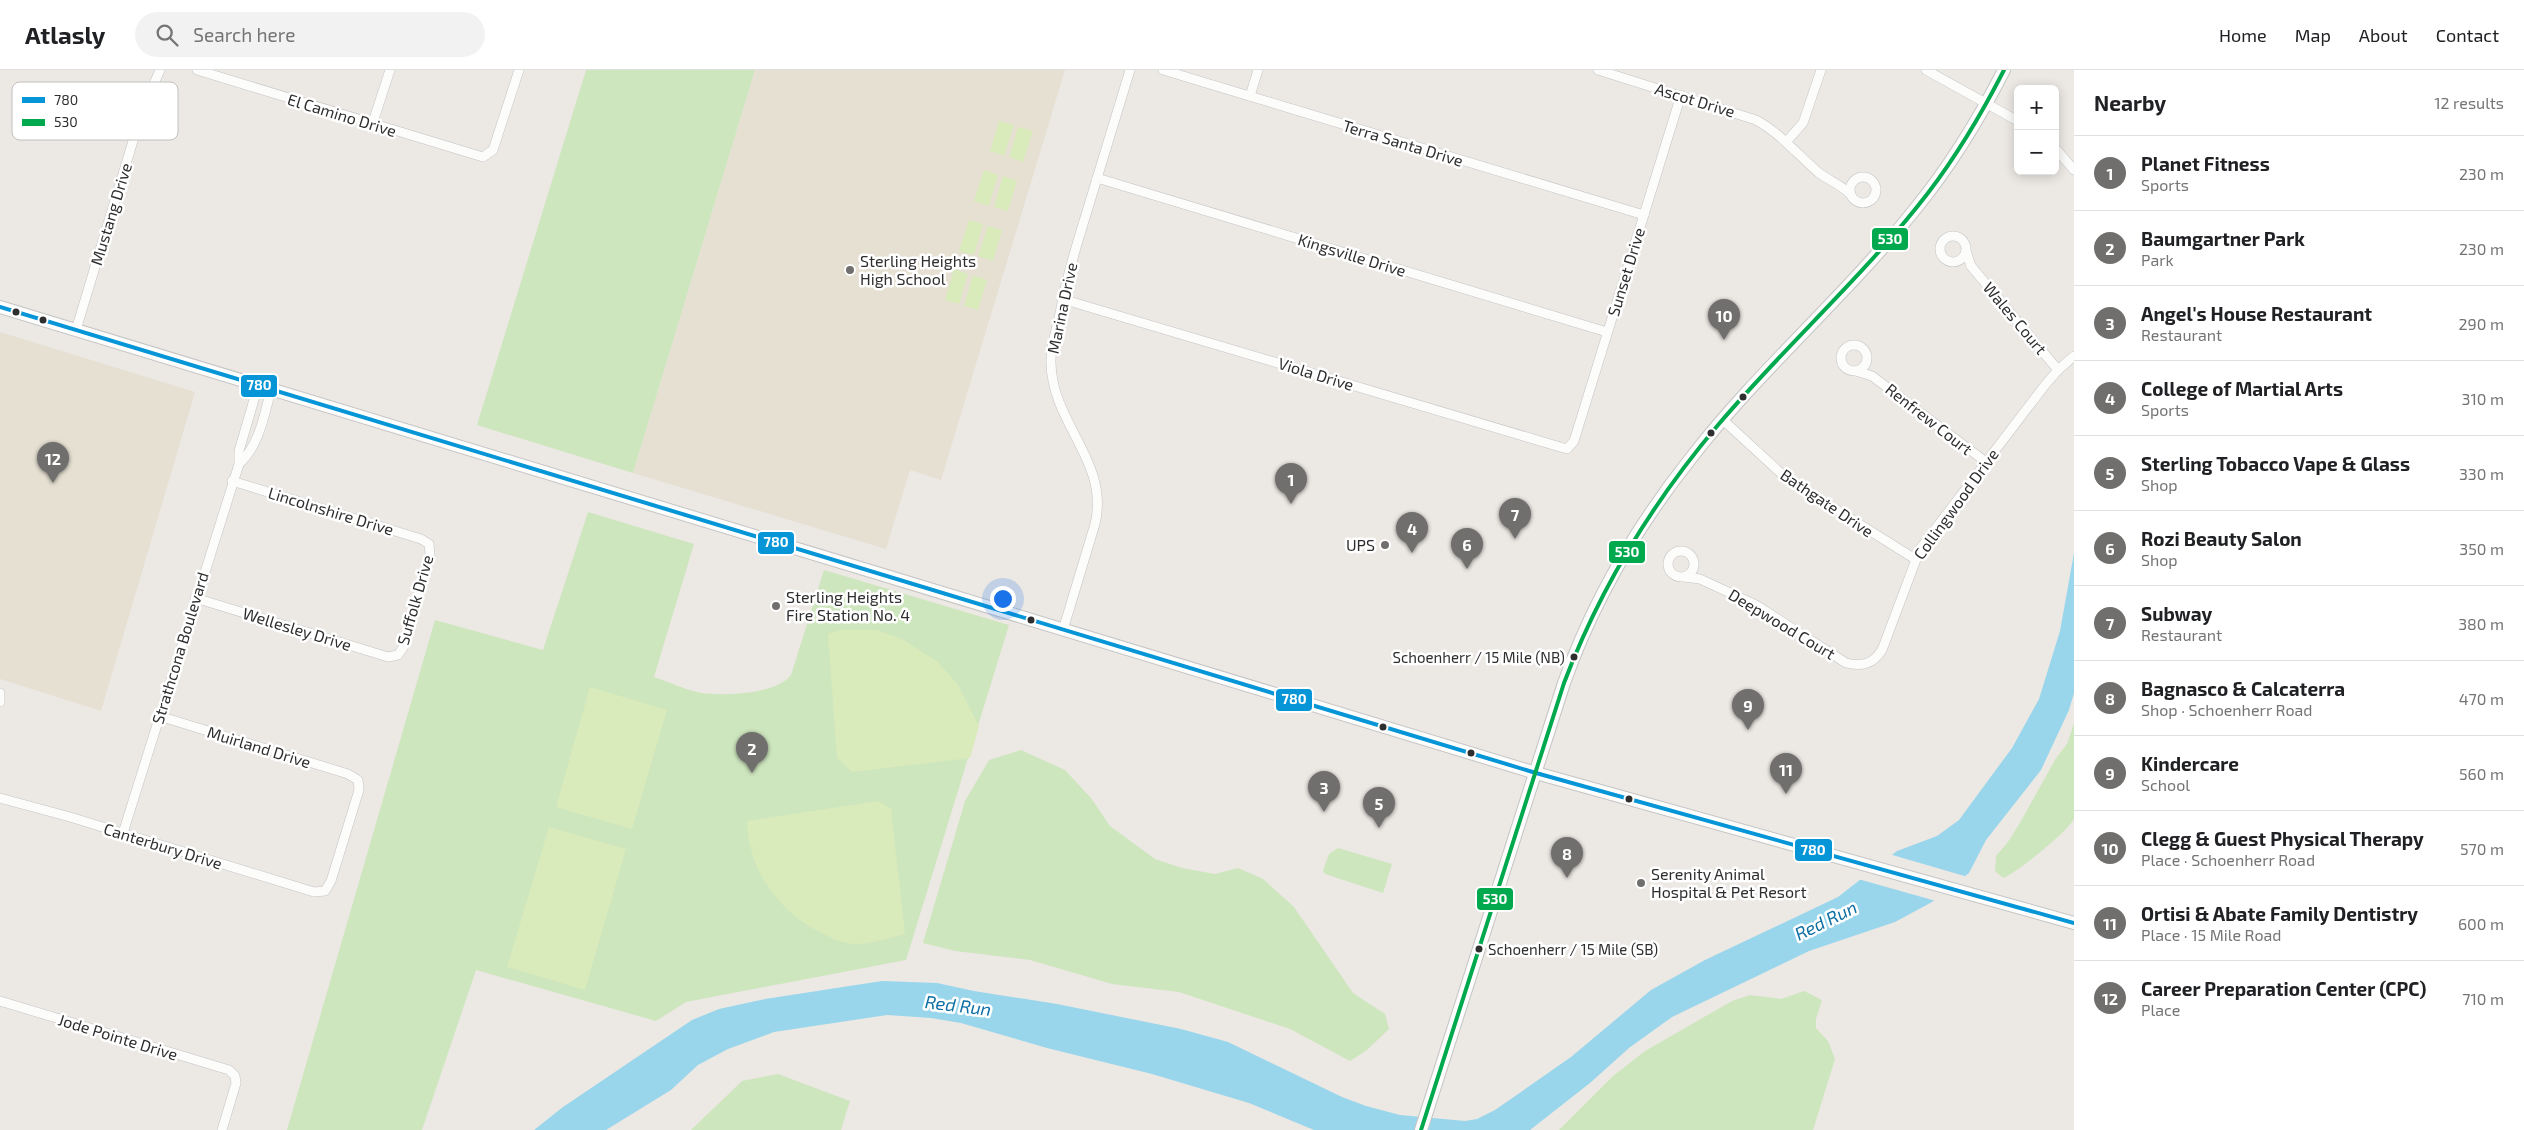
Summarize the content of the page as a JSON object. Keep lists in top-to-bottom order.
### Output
{
  "streets": {
    "street": [
      "Ascot Drive",
      "El Camino Drive",
      "Terra Santa Drive",
      "Mustang Drive",
      "Kingsville Drive",
      "Sunset Drive",
      "Marina Drive",
      "Wales Court",
      "Viola Drive",
      "Renfrew Court",
      "Bathgate Drive",
      "Collingwood Drive",
      "Lincolnshire Drive",
      "Suffolk Drive",
      "Deepwood Court",
      "Wellesley Drive",
      "Strathcona Boulevard",
      "Muirland Drive",
      "Canterbury Drive",
      "Jode Pointe Drive"
    ]
  },
  "crossings": [
    ["Ascot Drive", "Sunset Drive"],
    ["Terra Santa Drive", "Sunset Drive"],
    ["Kingsville Drive", "Sunset Drive"],
    ["Kingsville Drive", "Marina Drive"],
    ["Sunset Drive", "Viola Drive"],
    ["Marina Drive", "Viola Drive"],
    ["Wales Court", "Collingwood Drive"],
    ["Renfrew Court", "Collingwood Drive"],
    ["Bathgate Drive", "Collingwood Drive"],
    ["Collingwood Drive", "Deepwood Court"],
    ["Lincolnshire Drive", "Suffolk Drive"],
    ["Lincolnshire Drive", "Strathcona Boulevard"],
    ["Suffolk Drive", "Wellesley Drive"],
    ["Wellesley Drive", "Strathcona Boulevard"],
    ["Strathcona Boulevard", "Muirland Drive"],
    ["Strathcona Boulevard", "Canterbury Drive"],
    ["Muirland Drive", "Canterbury Drive"]
  ],
  "water": ["Red Run"],
  "places": [
    "Sterling Heights High School",
    "UPS",
    "Sterling Heights Fire Station No. 4",
    "Schoenherr / 15 Mile (NB)",
    "Serenity Animal Hospital & Pet Resort",
    "Schoenherr / 15 Mile (SB)"
  ],
  "lines": ["transit line 530", "transit line 780"],
  "legend": ["780", "530"],
  "page": {
    "header": "Atlasly",
    "search": "Search here",
    "nav": [
      "Home",
      "Map",
      "About",
      "Contact"
    ],
    "heading": ["Nearby", "12 results"],
    "map_buttons": ["+", "−"],
    "list": [
      {
        "mark": "1",
        "name": "Planet Fitness",
        "note": "Sports",
        "value": "230 m"
      },
      {
        "mark": "2",
        "name": "Baumgartner Park",
        "note": "Park",
        "value": "230 m"
      },
      {
        "mark": "3",
        "name": "Angel's House Restaurant",
        "note": "Restaurant",
        "value": "290 m"
      },
      {
        "mark": "4",
        "name": "College of Martial Arts",
        "note": "Sports",
        "value": "310 m"
      },
      {
        "mark": "5",
        "name": "Sterling Tobacco Vape & Glass",
        "note": "Shop",
        "value": "330 m"
      },
      {
        "mark": "6",
        "name": "Rozi Beauty Salon",
        "note": "Shop",
        "value": "350 m"
      },
      {
        "mark": "7",
        "name": "Subway",
        "note": "Restaurant",
        "value": "380 m"
      },
      {
        "mark": "8",
        "name": "Bagnasco & Calcaterra",
        "note": "Shop · Schoenherr Road",
        "value": "470 m"
      },
      {
        "mark": "9",
        "name": "Kindercare",
        "note": "School",
        "value": "560 m"
      },
      {
        "mark": "10",
        "name": "Clegg & Guest Physical Therapy",
        "note": "Place · Schoenherr Road",
        "value": "570 m"
      },
      {
        "mark": "11",
        "name": "Ortisi & Abate Family Dentistry",
        "note": "Place · 15 Mile Road",
        "value": "600 m"
      },
      {
        "mark": "12",
        "name": "Career Preparation Center (CPC)",
        "note": "Place",
        "value": "710 m"
      }
    ],
    "pins": [
      "10",
      "12",
      "1",
      "7",
      "4",
      "6",
      "9",
      "2",
      "11",
      "3",
      "5",
      "8"
    ]
  }
}
